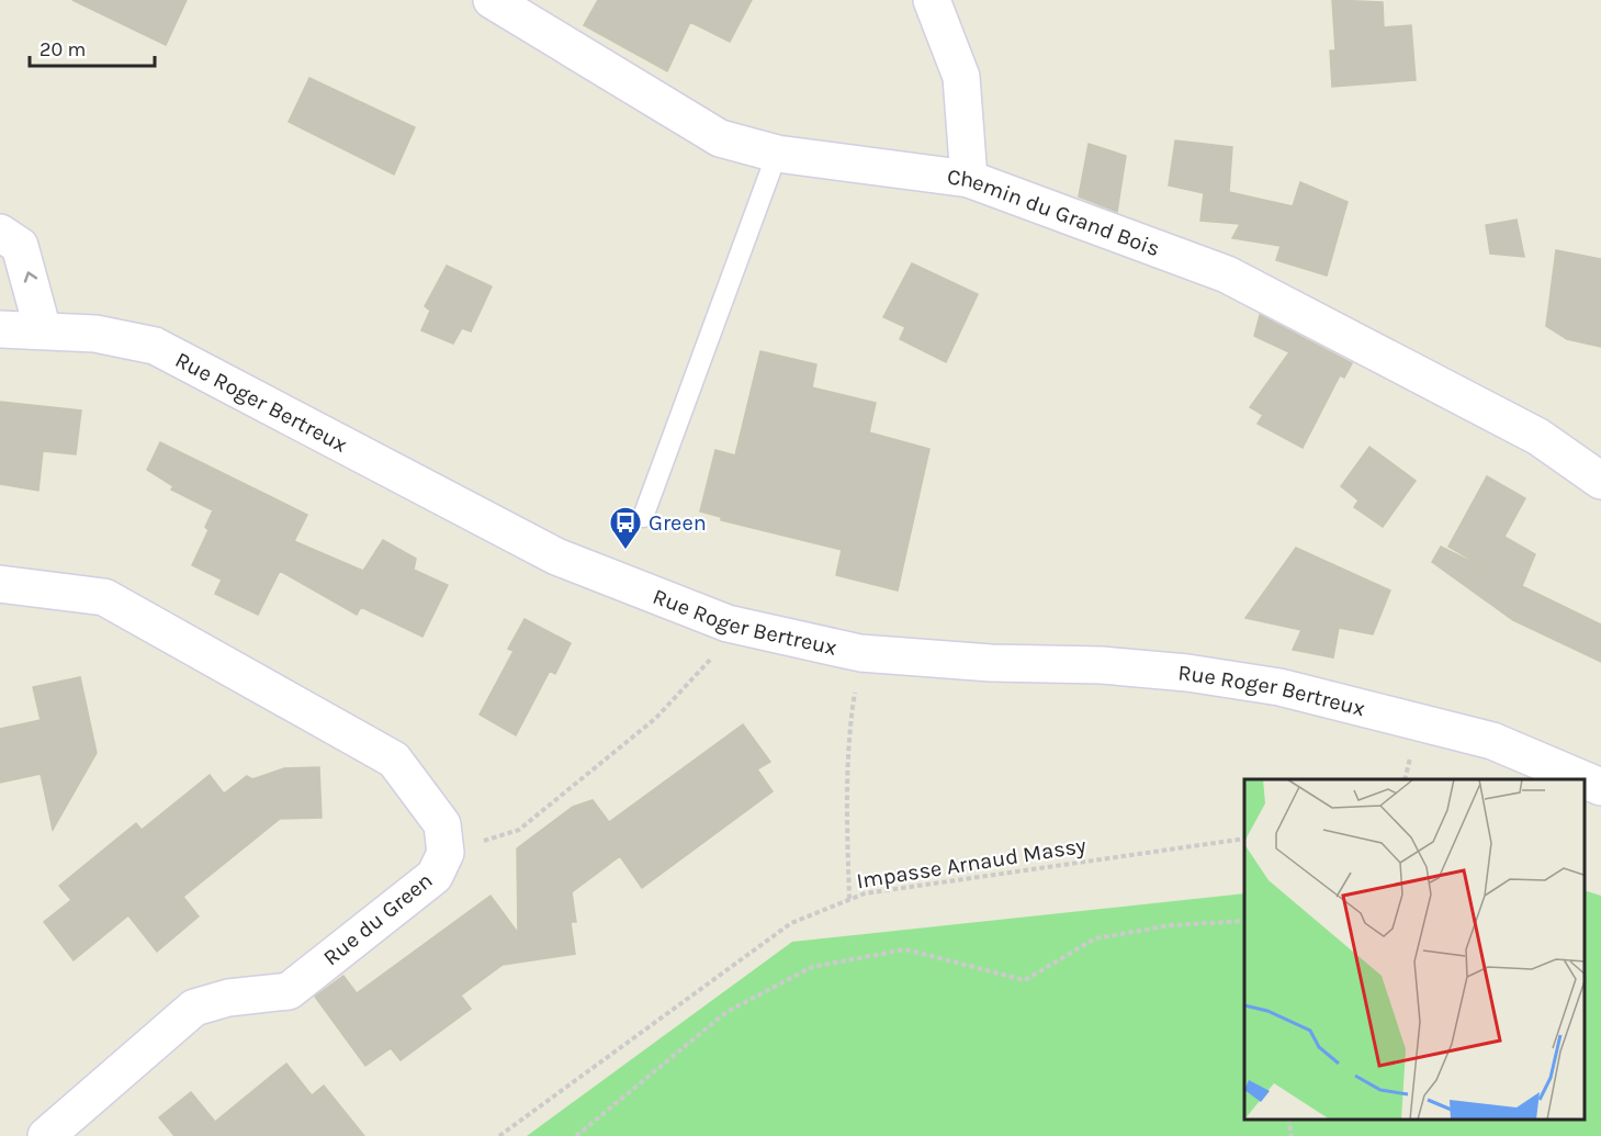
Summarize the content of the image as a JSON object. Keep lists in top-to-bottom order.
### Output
{
  "streets": {
    "street": ["Chemin du Grand Bois", "Rue Roger Bertreux", "Rue du Green"],
    "path": ["Impasse Arnaud Massy"]
  },
  "places": {
    "bus stop": ["Green"]
  },
  "scale_bar": "20 m"
}
